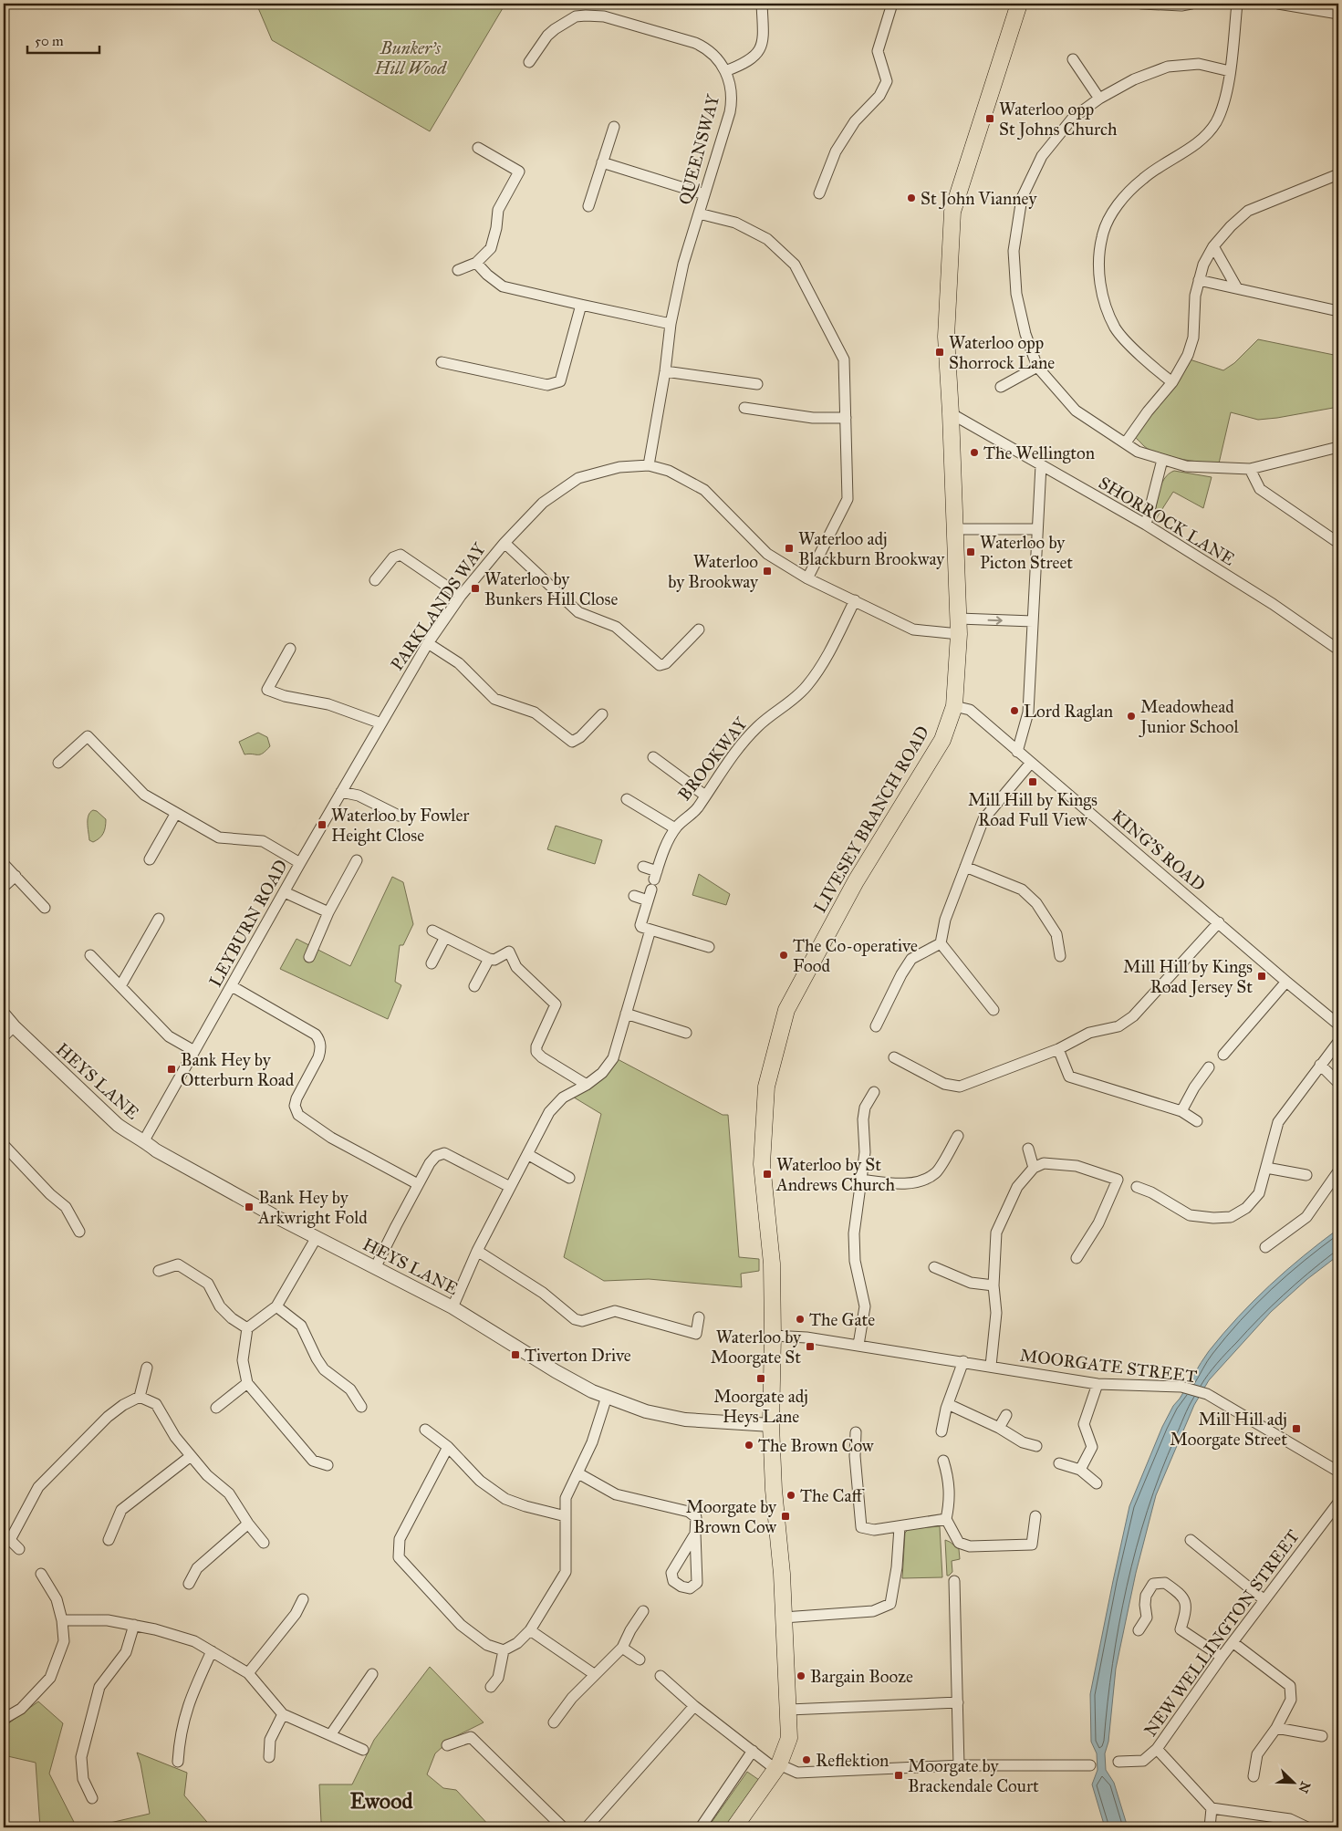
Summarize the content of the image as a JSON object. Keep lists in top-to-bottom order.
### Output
{
  "streets": {
    "main road": ["LIVESEY BRANCH ROAD"],
    "street": [
      "QUEENSWAY",
      "SHORROCK LANE",
      "PARKLANDS WAY",
      "BROOKWAY",
      "KING'S ROAD",
      "LEYBURN ROAD",
      "HEYS LANE",
      "MOORGATE STREET",
      "NEW WELLINGTON STREET"
    ]
  },
  "crossings": [
    ["QUEENSWAY", "PARKLANDS WAY"],
    ["SHORROCK LANE", "LIVESEY BRANCH ROAD"],
    ["PARKLANDS WAY", "BROOKWAY"],
    ["PARKLANDS WAY", "LIVESEY BRANCH ROAD"],
    ["PARKLANDS WAY", "LEYBURN ROAD"],
    ["LIVESEY BRANCH ROAD", "KING'S ROAD"],
    ["LIVESEY BRANCH ROAD", "HEYS LANE"],
    ["LIVESEY BRANCH ROAD", "MOORGATE STREET"],
    ["LEYBURN ROAD", "HEYS LANE"]
  ],
  "districts": ["Ewood"],
  "parks": ["Bunker's Hill Wood"],
  "places": {
    "transit": [
      "Waterloo opp St Johns Church",
      "Waterloo opp Shorrock Lane",
      "Waterloo adj Blackburn Brookway",
      "Waterloo by Picton Street",
      "Waterloo by Brookway",
      "Waterloo by Bunkers Hill Close",
      "Mill Hill by Kings Road Full View",
      "Waterloo by Fowler Height Close",
      "Mill Hill by Kings Road Jersey St",
      "Bank Hey by Otterburn Road",
      "Waterloo by St Andrews Church",
      "Bank Hey by Arkwright Fold",
      "Waterloo by Moorgate St",
      "Tiverton Drive",
      "Moorgate adj Heys Lane",
      "Mill Hill adj Moorgate Street",
      "Moorgate by Brown Cow",
      "Moorgate by Brackendale Court"
    ],
    "other": [
      "St John Vianney",
      "The Wellington",
      "Lord Raglan",
      "Meadowhead Junior School",
      "The Co-operative Food",
      "The Gate",
      "The Brown Cow",
      "The Caff",
      "Bargain Booze",
      "Reflektion"
    ]
  },
  "scale_bar": "50 m",
  "north": "bottom right"
}
